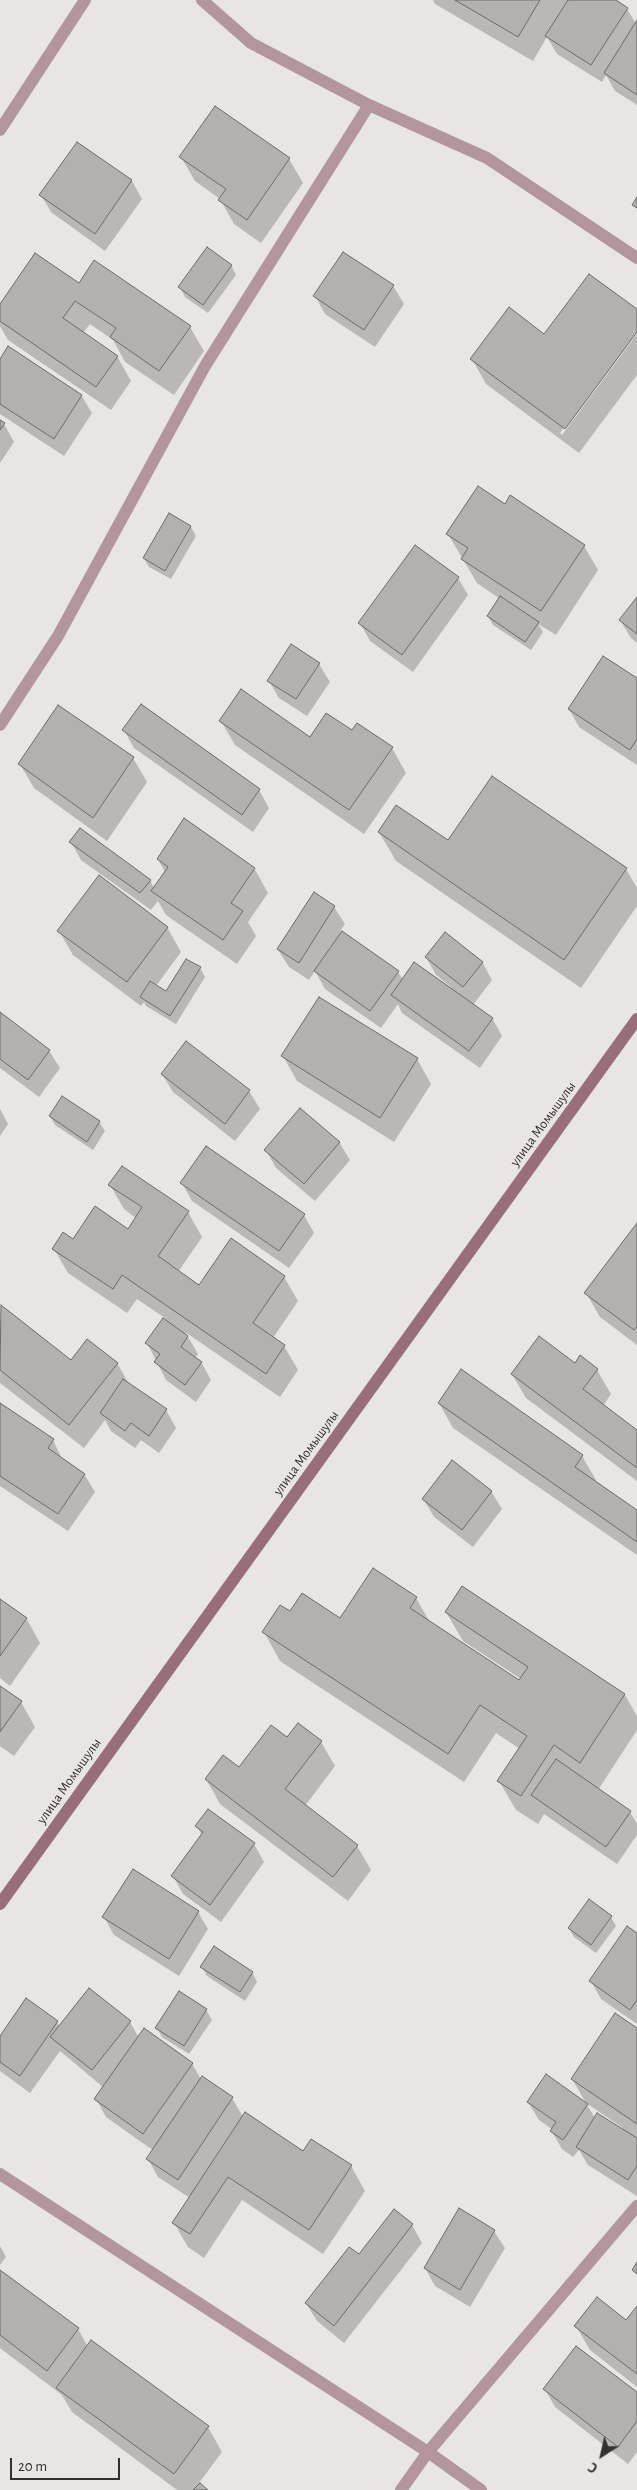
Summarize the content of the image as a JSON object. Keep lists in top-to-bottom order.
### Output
{
  "streets": {
    "street": ["улица Момышулы"]
  },
  "scale_bar": "20 m",
  "north": "bottom left"
}
